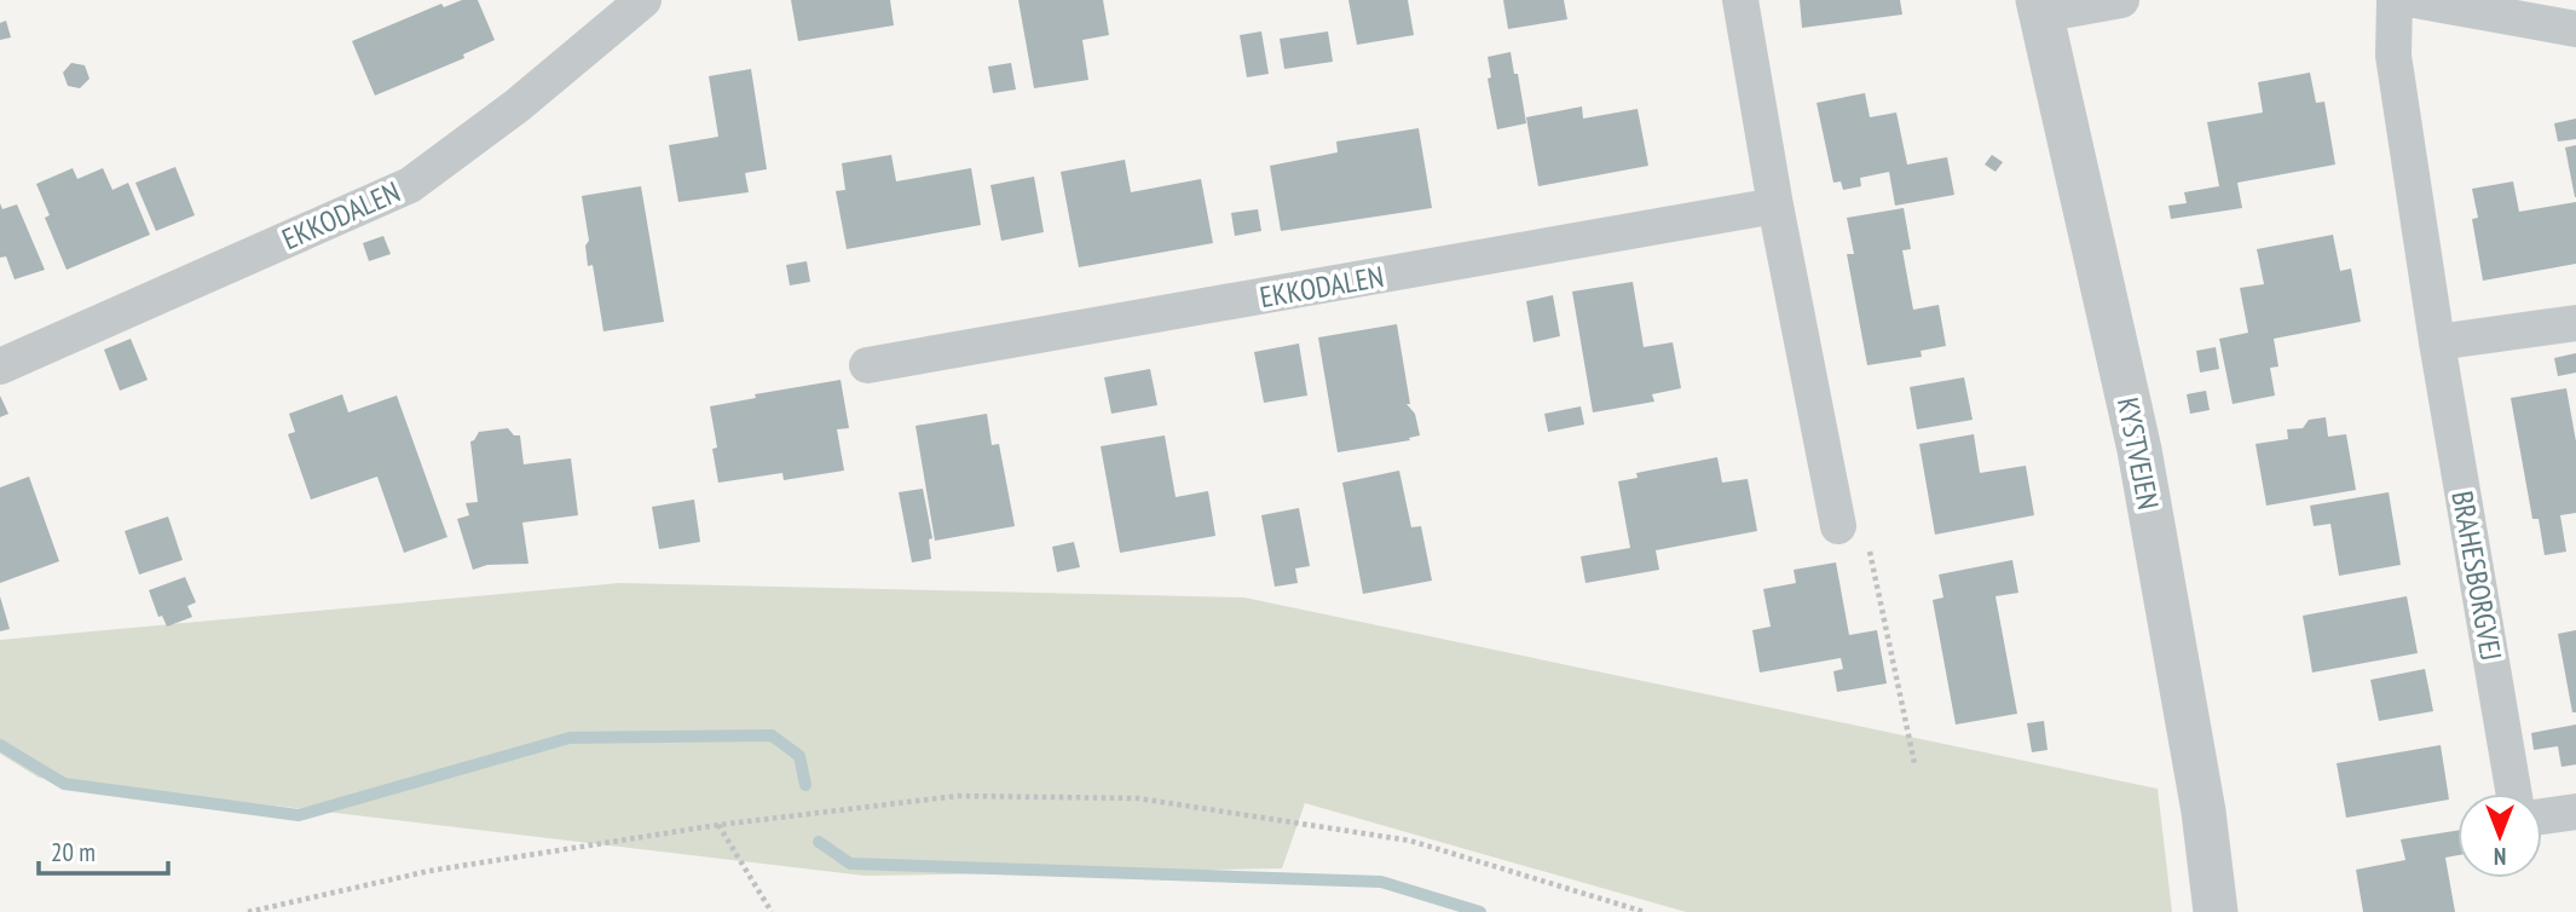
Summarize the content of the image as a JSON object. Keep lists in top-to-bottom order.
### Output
{
  "streets": {
    "street": ["EKKODALEN", "KYSTVEJEN", "BRAHESBORGVEJ"]
  },
  "scale_bar": "20 m",
  "north": "bottom"
}
